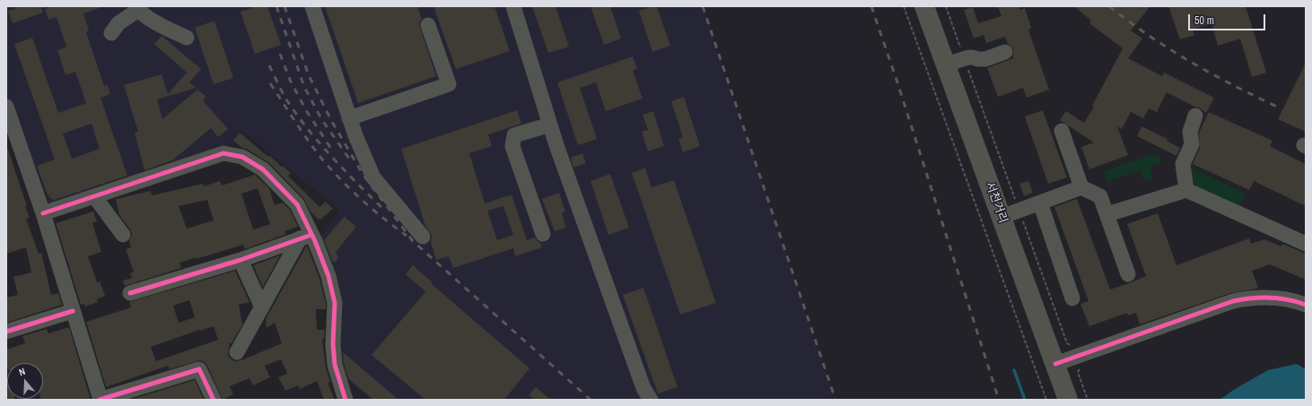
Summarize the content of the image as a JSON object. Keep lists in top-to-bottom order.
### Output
{
  "streets": {
    "main road": ["서천거리"]
  },
  "scale_bar": "50 m",
  "north": "top"
}
